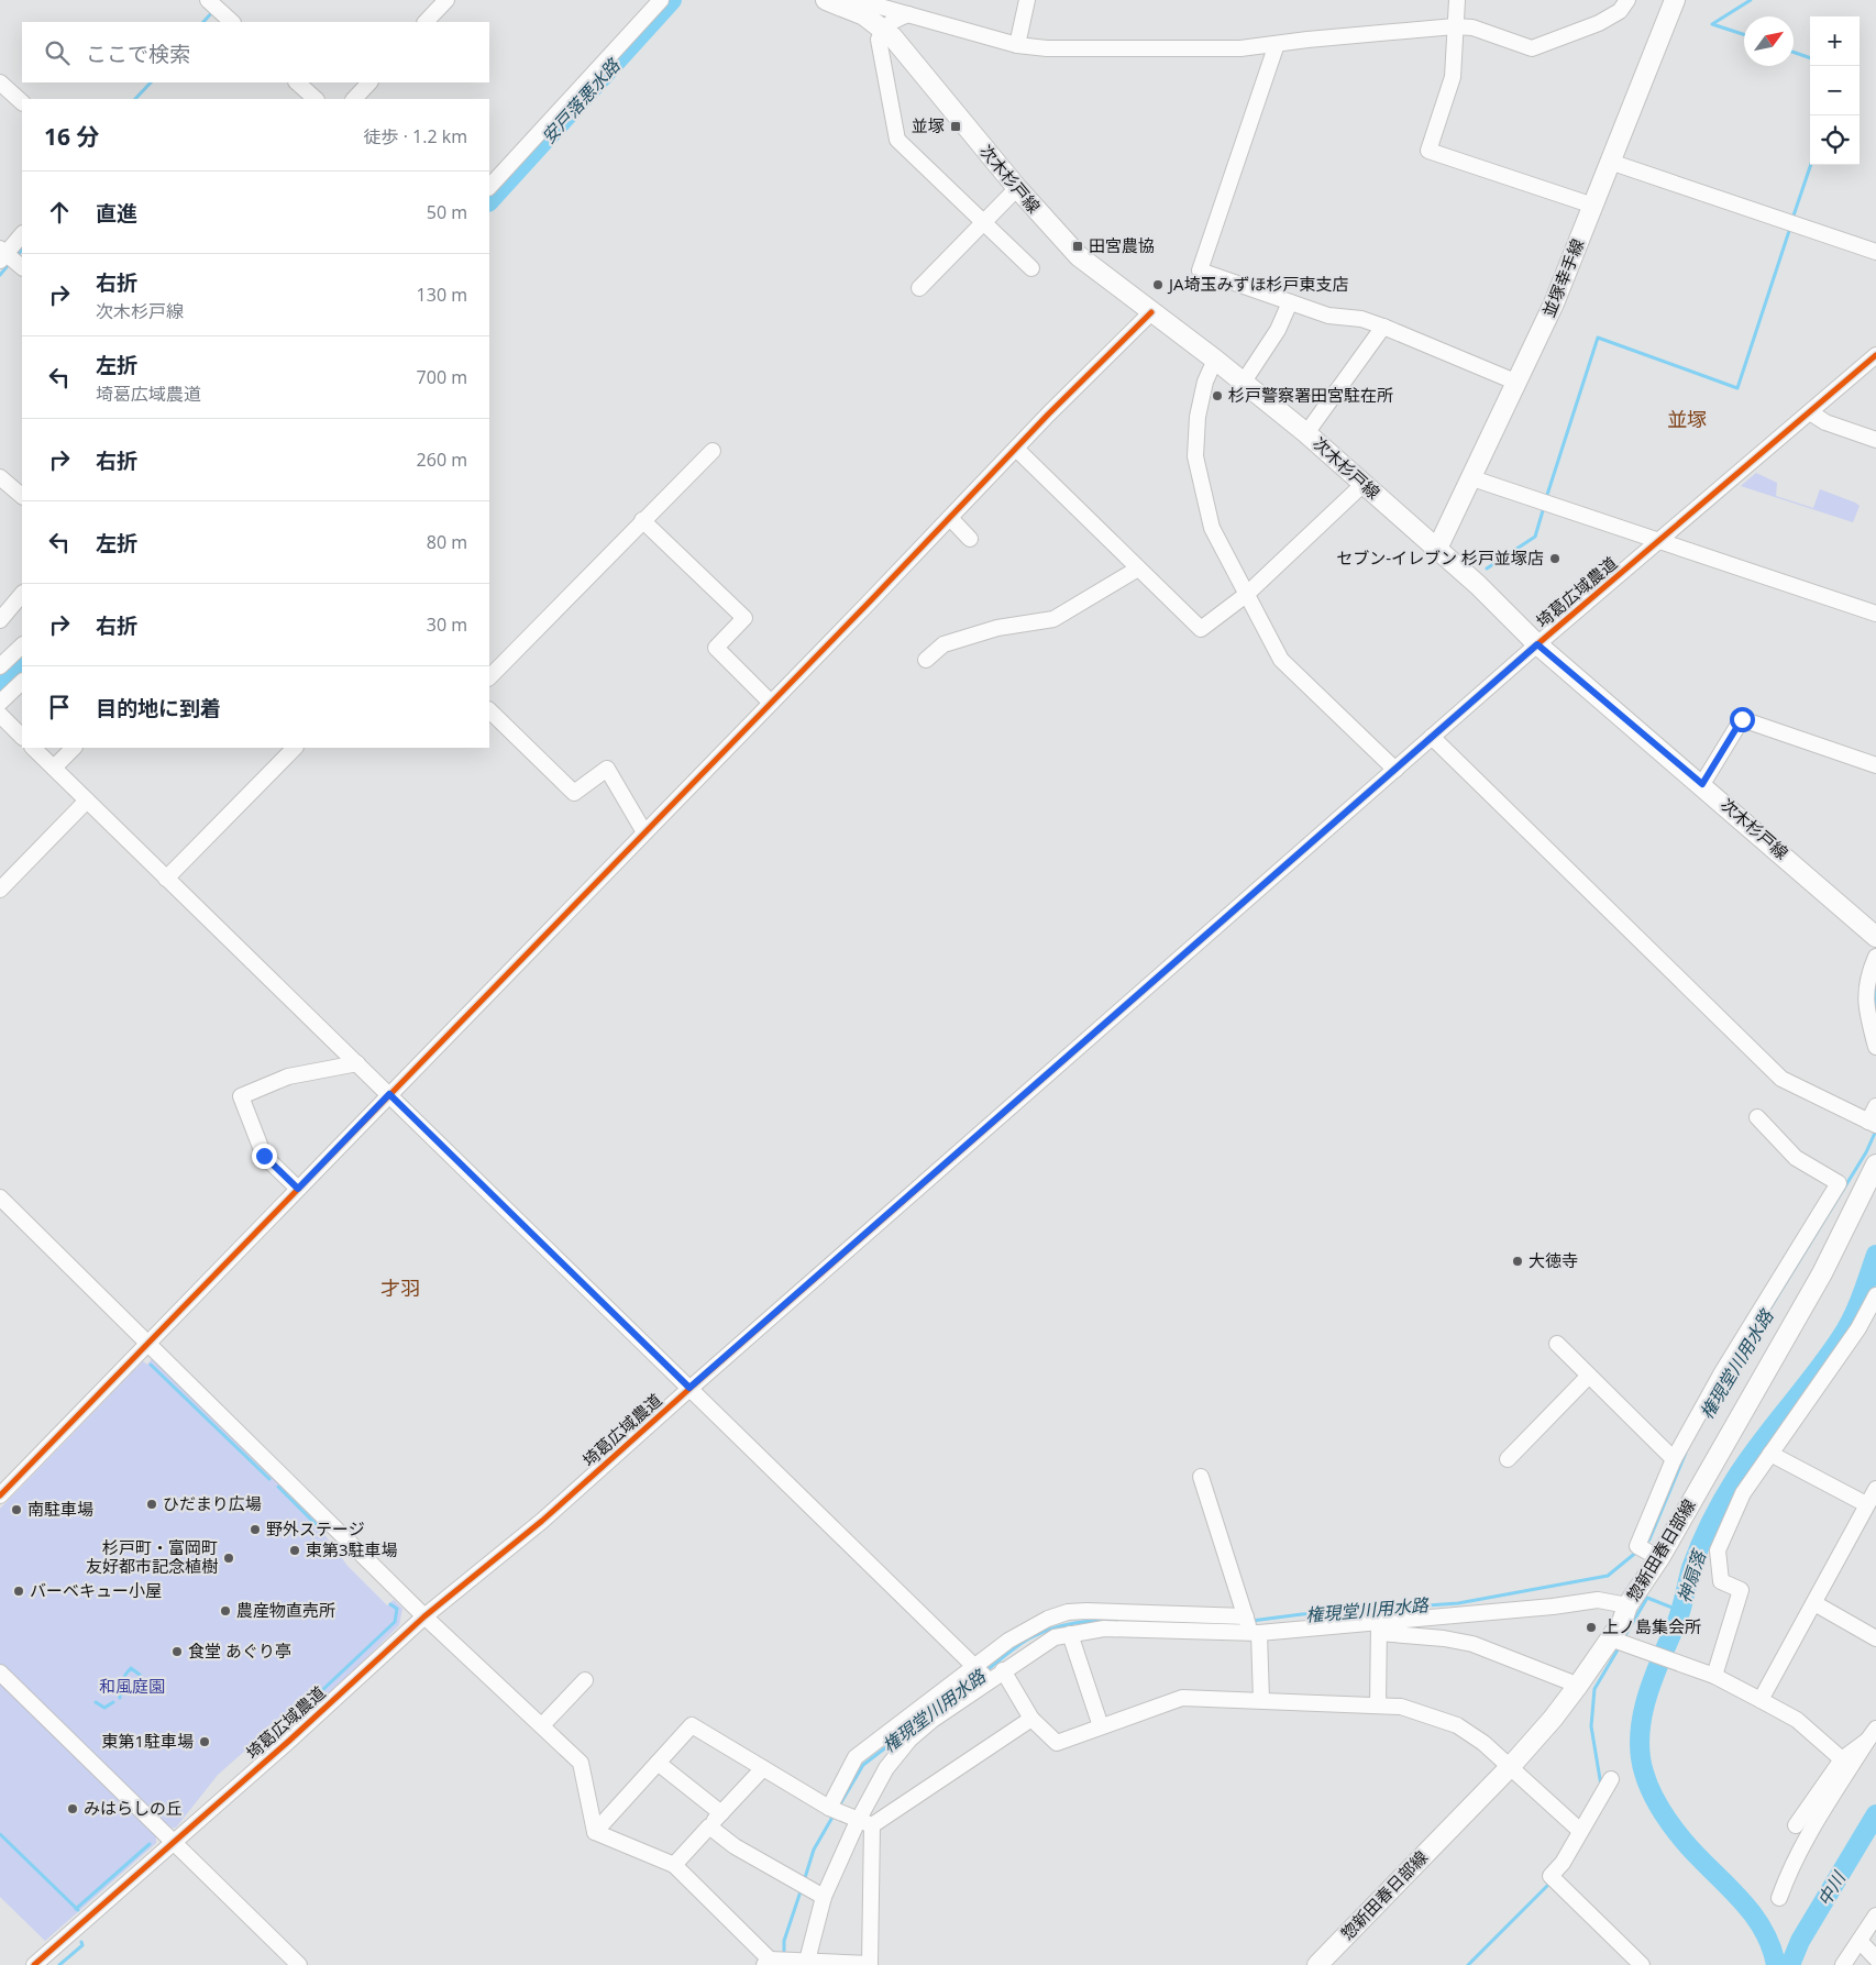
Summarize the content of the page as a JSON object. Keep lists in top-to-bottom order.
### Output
{
  "streets": {
    "main road": ["次木杉戸線", "並塚幸手線", "惣新田春日部線"],
    "street": ["埼葛広域農道"]
  },
  "crossings": [
    ["次木杉戸線", "並塚幸手線"],
    ["次木杉戸線", "埼葛広域農道"]
  ],
  "districts": ["並塚", "才羽"],
  "water": [
    "安戸落悪水路",
    "権現堂川用水路",
    "神扇落",
    "中川"
  ],
  "parks": ["和風庭園"],
  "places": {
    "transit": ["並塚", "田宮農協"],
    "other": [
      "JA埼玉みずほ杉戸東支店",
      "杉戸警察署田宮駐在所",
      "セブン-イレブン 杉戸並塚店",
      "大徳寺",
      "ひだまり広場",
      "南駐車場",
      "野外ステージ",
      "東第3駐車場",
      "杉戸町・富岡町 友好都市記念植樹",
      "バーベキュー小屋",
      "農産物直売所",
      "上ノ島集会所",
      "食堂 あぐり亭",
      "東第1駐車場",
      "みはらしの丘"
    ]
  },
  "north": "top right",
  "page": {
    "map_buttons": ["+", "−"],
    "search": "ここで検索",
    "heading": ["16 分", "徒歩 · 1.2 km"],
    "list": [
      ["直進", "50 m"],
      ["右折", "次木杉戸線", "130 m"],
      ["左折", "埼葛広域農道", "700 m"],
      ["右折", "260 m"],
      ["左折", "80 m"],
      ["右折", "30 m"],
      "目的地に到着"
    ]
  }
}
